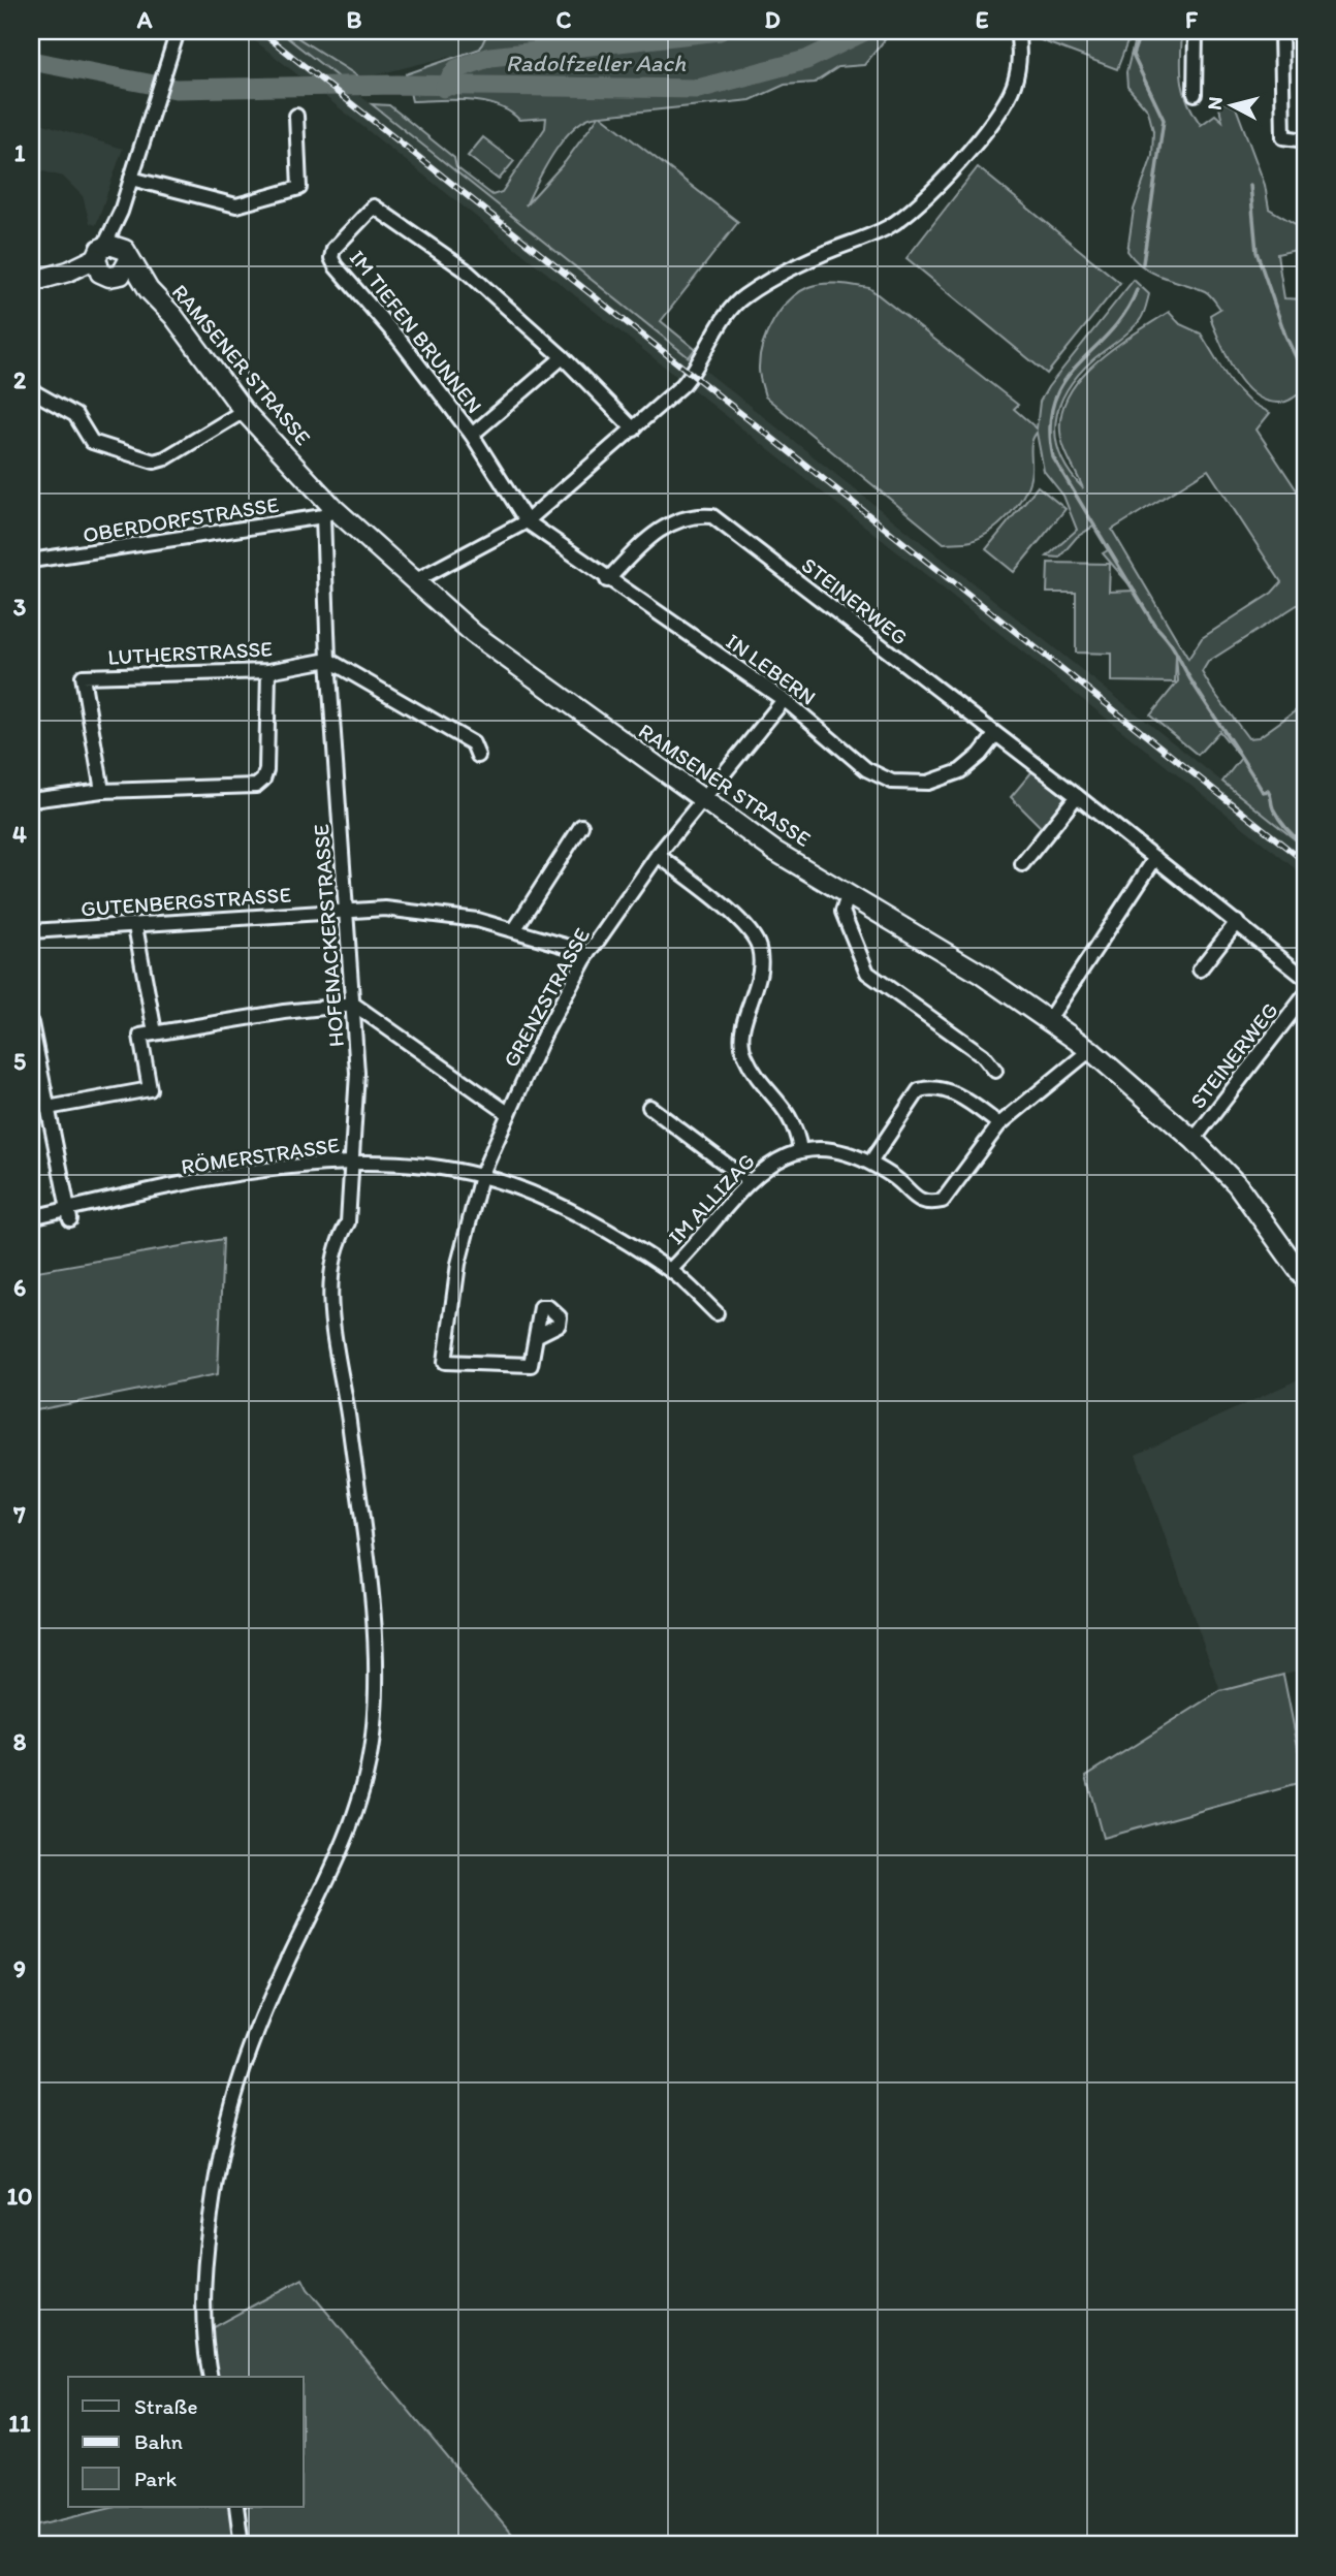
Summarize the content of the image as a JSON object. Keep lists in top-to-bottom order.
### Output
{
  "streets": {
    "main road": ["RAMSENER STRASSE"],
    "street": [
      "IM TIEFEN BRUNNEN",
      "OBERDORFSTRASSE",
      "STEINERWEG",
      "LUTHERSTRASSE",
      "IN LEBERN",
      "GUTENBERGSTRASSE",
      "HOFENACKERSTRASSE",
      "GRENZSTRASSE",
      "RÖMERSTRASSE",
      "IM ALLIZAG"
    ]
  },
  "crossings": [
    ["IM TIEFEN BRUNNEN", "IN LEBERN"],
    ["RAMSENER STRASSE", "OBERDORFSTRASSE"],
    ["RAMSENER STRASSE", "STEINERWEG"],
    ["RAMSENER STRASSE", "HOFENACKERSTRASSE"],
    ["RAMSENER STRASSE", "GRENZSTRASSE"],
    ["RAMSENER STRASSE", "IM ALLIZAG"],
    ["OBERDORFSTRASSE", "HOFENACKERSTRASSE"],
    ["STEINERWEG", "IN LEBERN"],
    ["LUTHERSTRASSE", "HOFENACKERSTRASSE"],
    ["IN LEBERN", "GRENZSTRASSE"],
    ["GUTENBERGSTRASSE", "HOFENACKERSTRASSE"],
    ["GUTENBERGSTRASSE", "GRENZSTRASSE"],
    ["HOFENACKERSTRASSE", "RÖMERSTRASSE"],
    ["GRENZSTRASSE", "RÖMERSTRASSE"],
    ["RÖMERSTRASSE", "IM ALLIZAG"]
  ],
  "water": ["Radolfzeller Aach"],
  "legend": ["Straße", "Bahn", "Park"],
  "north": "left",
  "grid": {
    "columns": [
      "A",
      "B",
      "C",
      "D",
      "E",
      "F"
    ],
    "rows": [
      "1",
      "2",
      "3",
      "4",
      "5",
      "6",
      "7",
      "8",
      "9",
      "10",
      "11"
    ]
  }
}
